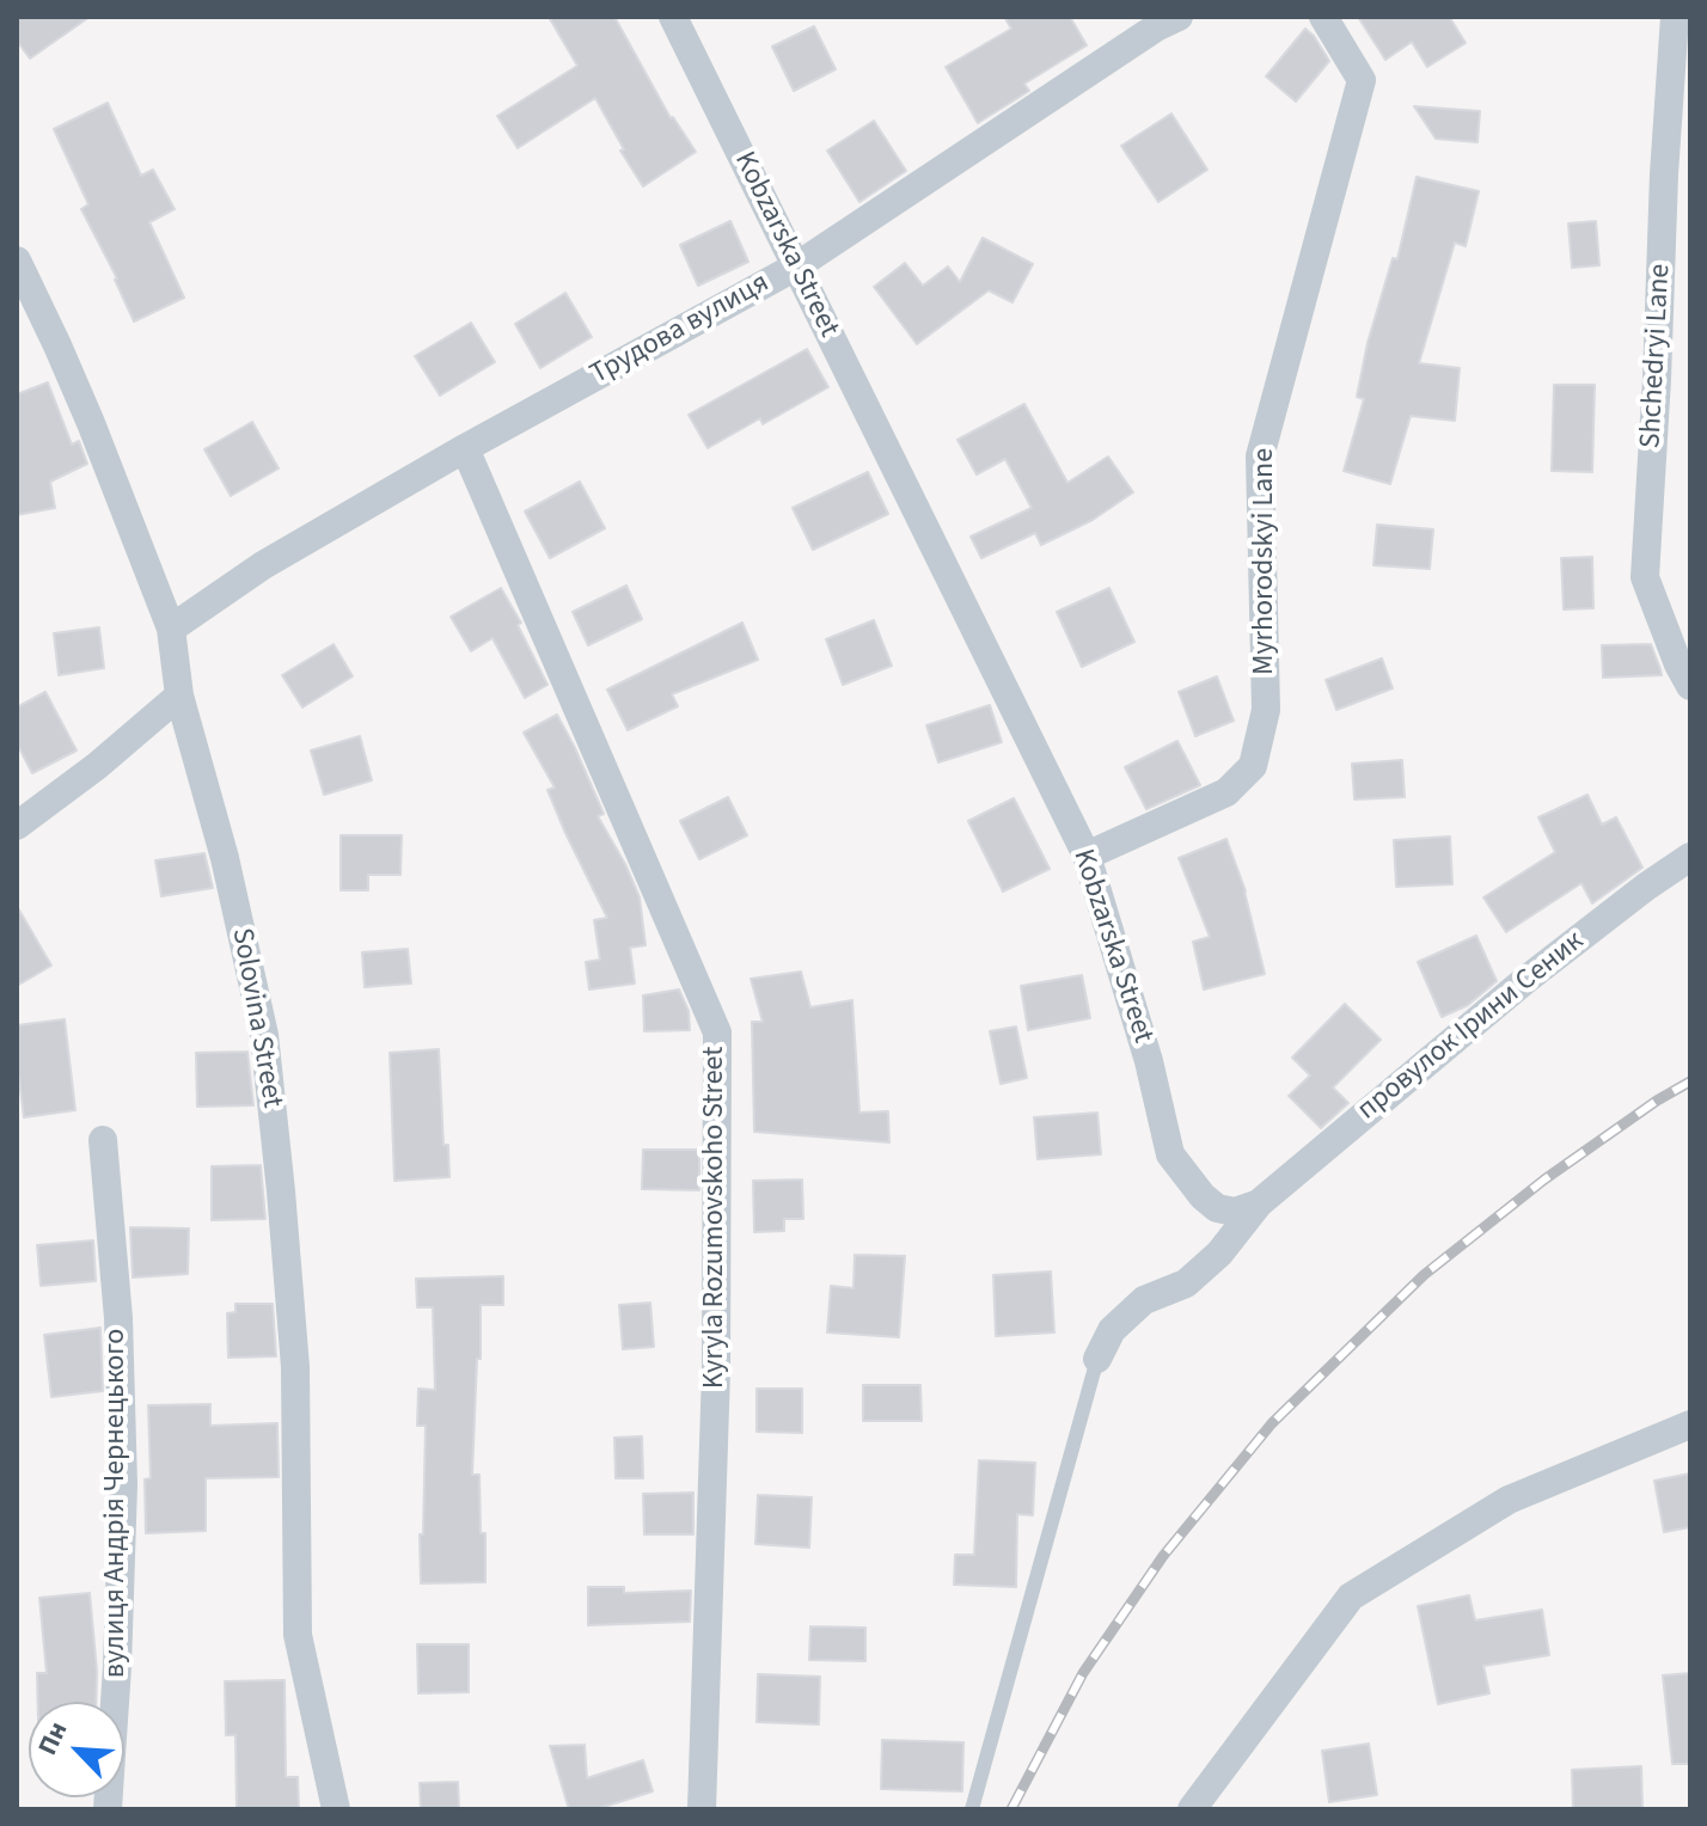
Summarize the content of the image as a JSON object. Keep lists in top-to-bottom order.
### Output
{
  "streets": {
    "street": [
      "Kobzarska Street",
      "Трудова вулиця",
      "Shchedryi Lane",
      "Myrhorodskyi Lane",
      "Solovina Street",
      "провулок Ірини Сеник",
      "Kyryla Rozumovskoho Street",
      "вулиця Андрія Чернецького"
    ]
  },
  "crossings": [
    ["Kobzarska Street", "Трудова вулиця"],
    ["Kobzarska Street", "Myrhorodskyi Lane"],
    ["Kobzarska Street", "провулок Ірини Сеник"],
    ["Трудова вулиця", "Solovina Street"],
    ["Трудова вулиця", "Kyryla Rozumovskoho Street"]
  ],
  "north": "top left"
}
